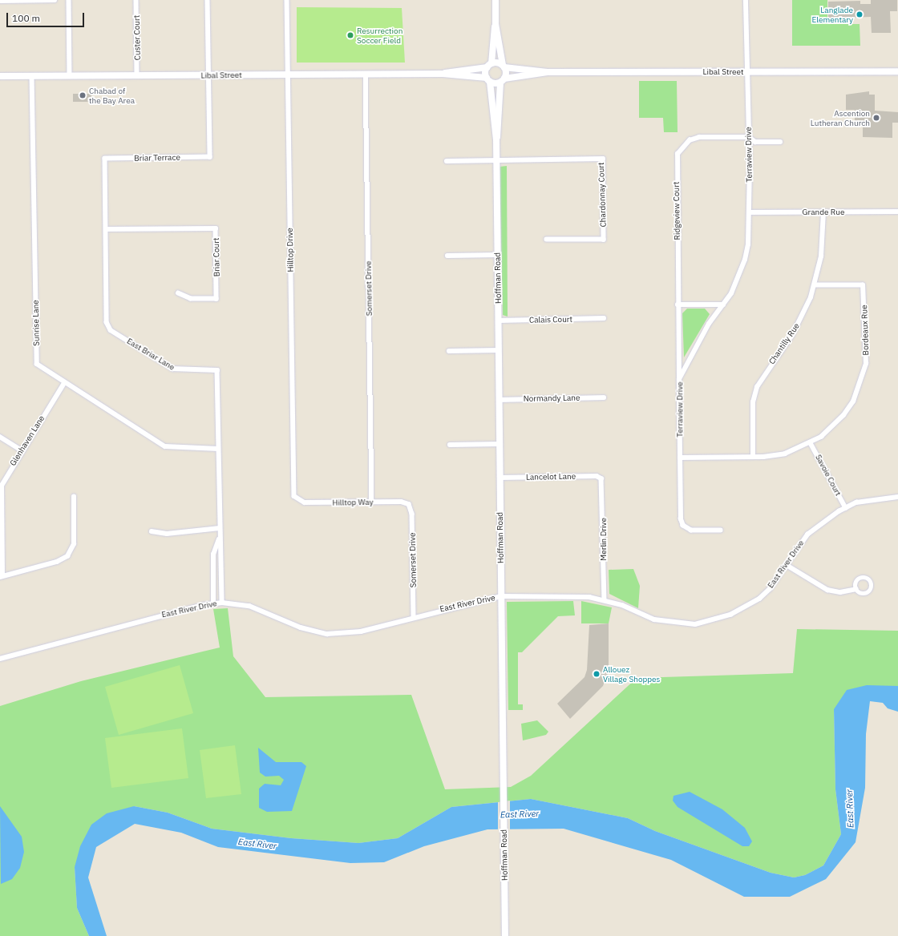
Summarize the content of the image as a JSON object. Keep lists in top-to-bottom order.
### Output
{
  "streets": {
    "street": [
      "Custer Court",
      "Libal Street",
      "Terraview Drive",
      "Briar Terrace",
      "Chardonnay Court",
      "Ridgeview Court",
      "Grande Rue",
      "Hilltop Drive",
      "Briar Court",
      "Hoffman Road",
      "Somerset Drive",
      "Calais Court",
      "Sunrise Lane",
      "Bordeaux Rue",
      "Chantilly Rue",
      "East Briar Lane",
      "Normandy Lane",
      "Glenhaven Lane",
      "Savoie Court",
      "Lancelot Lane",
      "Hilltop Way",
      "Merlin Drive",
      "East River Drive"
    ]
  },
  "crossings": [
    ["Custer Court", "Libal Street"],
    ["Libal Street", "Terraview Drive"],
    ["Libal Street", "Briar Terrace"],
    ["Libal Street", "Hilltop Drive"],
    ["Libal Street", "Hoffman Road"],
    ["Libal Street", "Somerset Drive"],
    ["Libal Street", "Sunrise Lane"],
    ["Terraview Drive", "Ridgeview Court"],
    ["Terraview Drive", "Grande Rue"],
    ["Terraview Drive", "Bordeaux Rue"],
    ["Briar Terrace", "East Briar Lane"],
    ["Chardonnay Court", "Hoffman Road"],
    ["Grande Rue", "Chantilly Rue"],
    ["Hilltop Drive", "Hilltop Way"],
    ["Briar Court", "East Briar Lane"],
    ["Hoffman Road", "Calais Court"],
    ["Hoffman Road", "Normandy Lane"],
    ["Hoffman Road", "Lancelot Lane"],
    ["Hoffman Road", "East River Drive"],
    ["Somerset Drive", "Hilltop Way"],
    ["Somerset Drive", "East River Drive"],
    ["Sunrise Lane", "East Briar Lane"],
    ["Sunrise Lane", "Glenhaven Lane"],
    ["Bordeaux Rue", "Chantilly Rue"],
    ["Bordeaux Rue", "Savoie Court"],
    ["East Briar Lane", "East River Drive"],
    ["Savoie Court", "East River Drive"],
    ["Lancelot Lane", "Merlin Drive"],
    ["Merlin Drive", "East River Drive"]
  ],
  "water": ["East River"],
  "places": [
    "Langlade Elementary",
    "Resurrection Soccer Field",
    "Chabad of the Bay Area",
    "Ascention Lutheran Church",
    "Allouez Village Shoppes"
  ],
  "scale_bar": "100 m"
}
